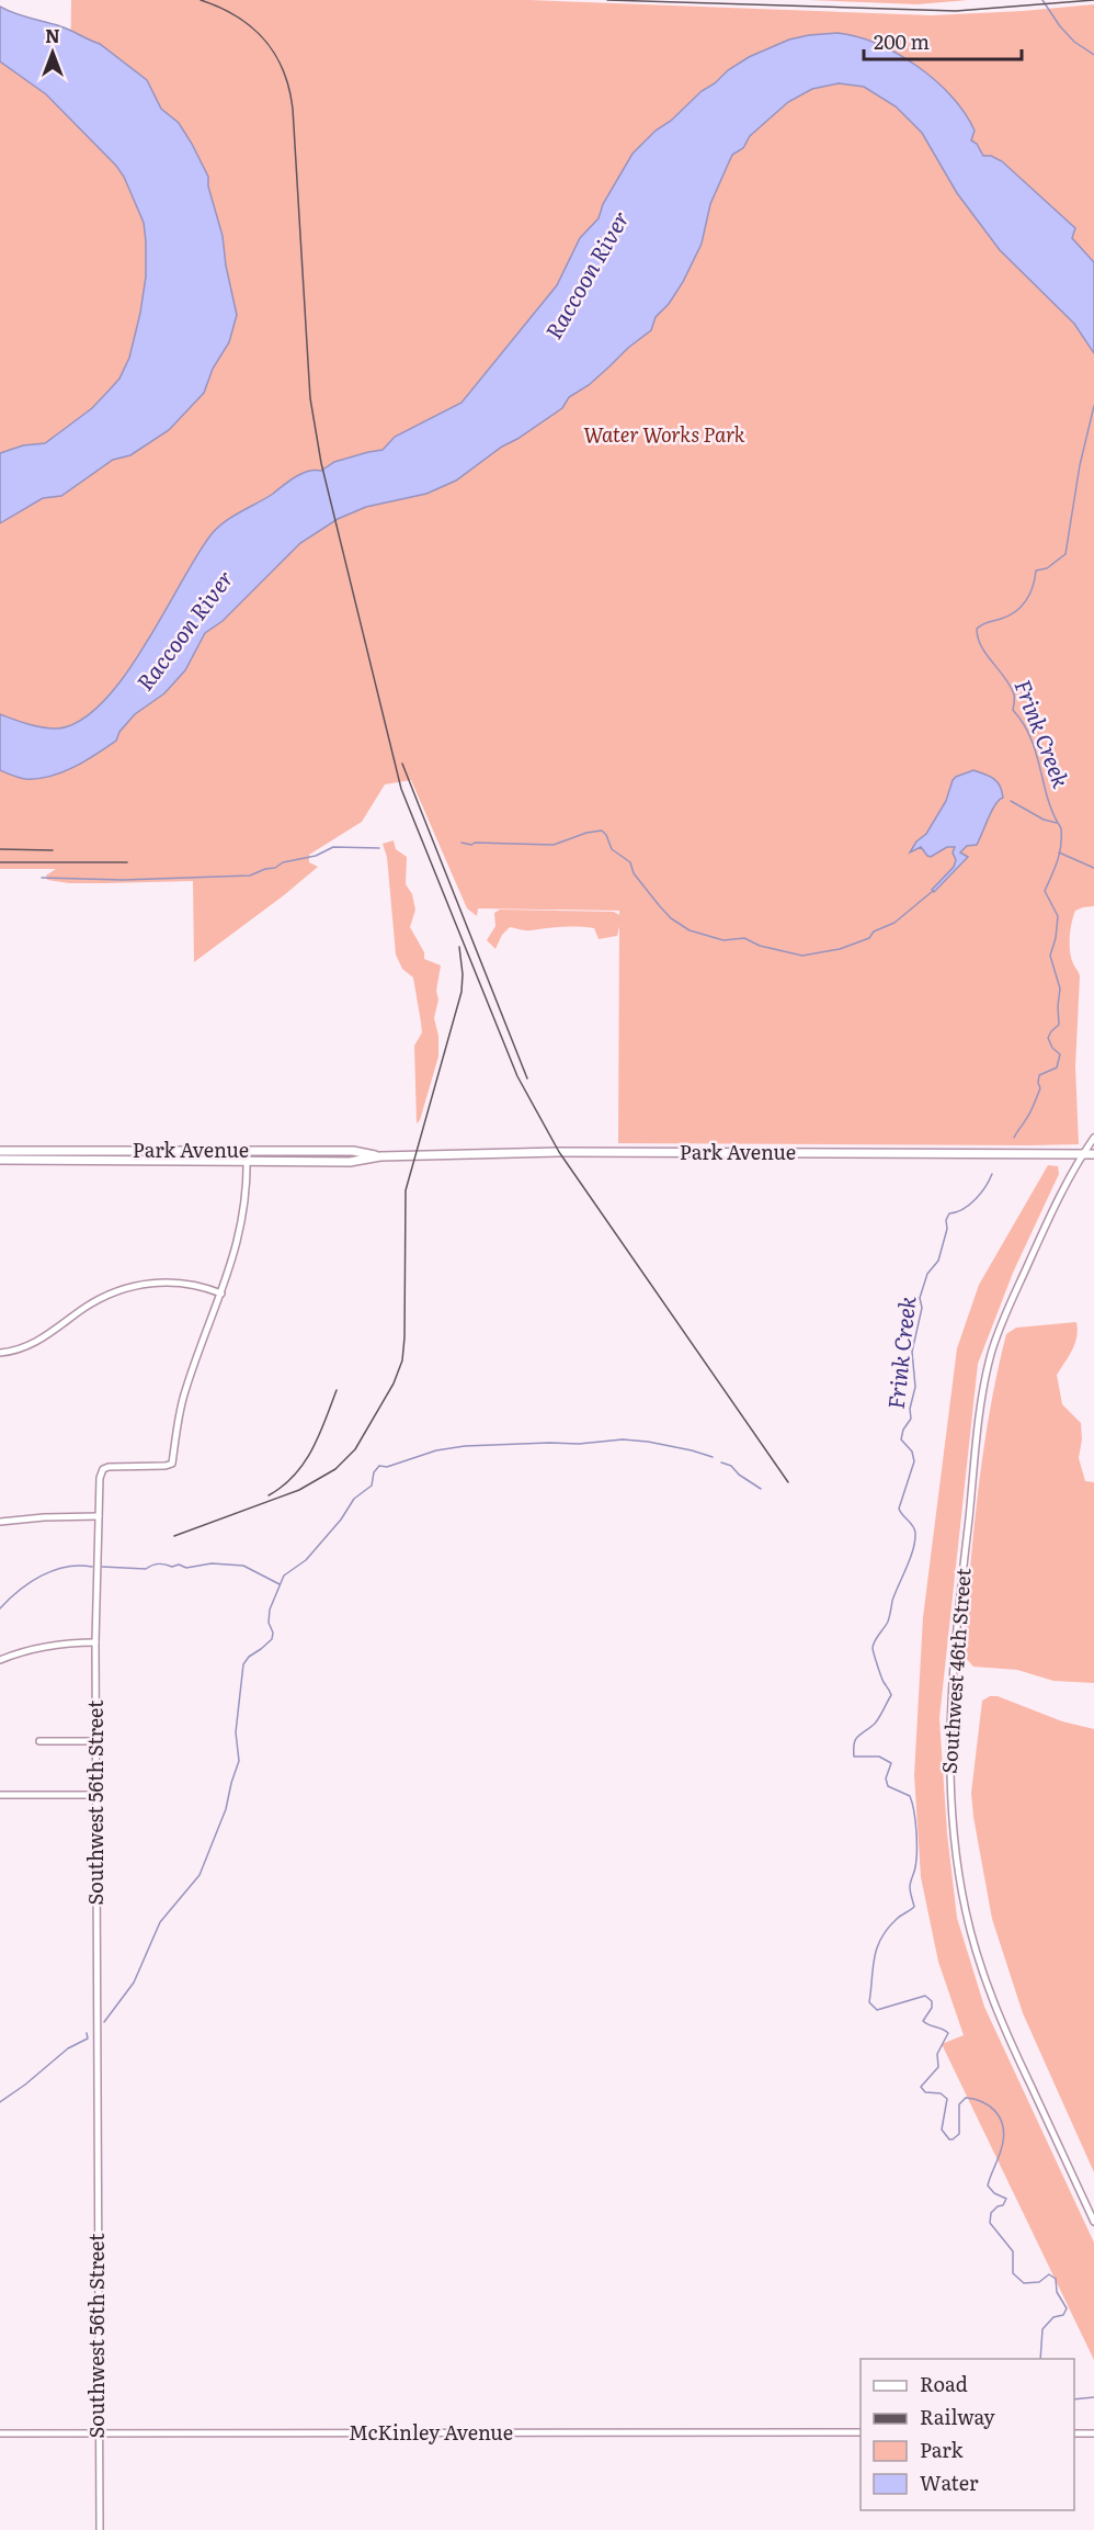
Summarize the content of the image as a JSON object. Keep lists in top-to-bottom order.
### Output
{
  "streets": {
    "main road": ["Park Avenue"],
    "street": ["Southwest 46th Street", "Southwest 56th Street", "McKinley Avenue"]
  },
  "crossings": [
    ["Park Avenue", "Southwest 46th Street"],
    ["Park Avenue", "Southwest 56th Street"],
    ["Southwest 56th Street", "McKinley Avenue"]
  ],
  "water": ["Raccoon River", "Frink Creek"],
  "parks": ["Water Works Park"],
  "legend": [
    "Road",
    "Railway",
    "Park",
    "Water"
  ],
  "scale_bar": "200 m",
  "north": "top"
}
